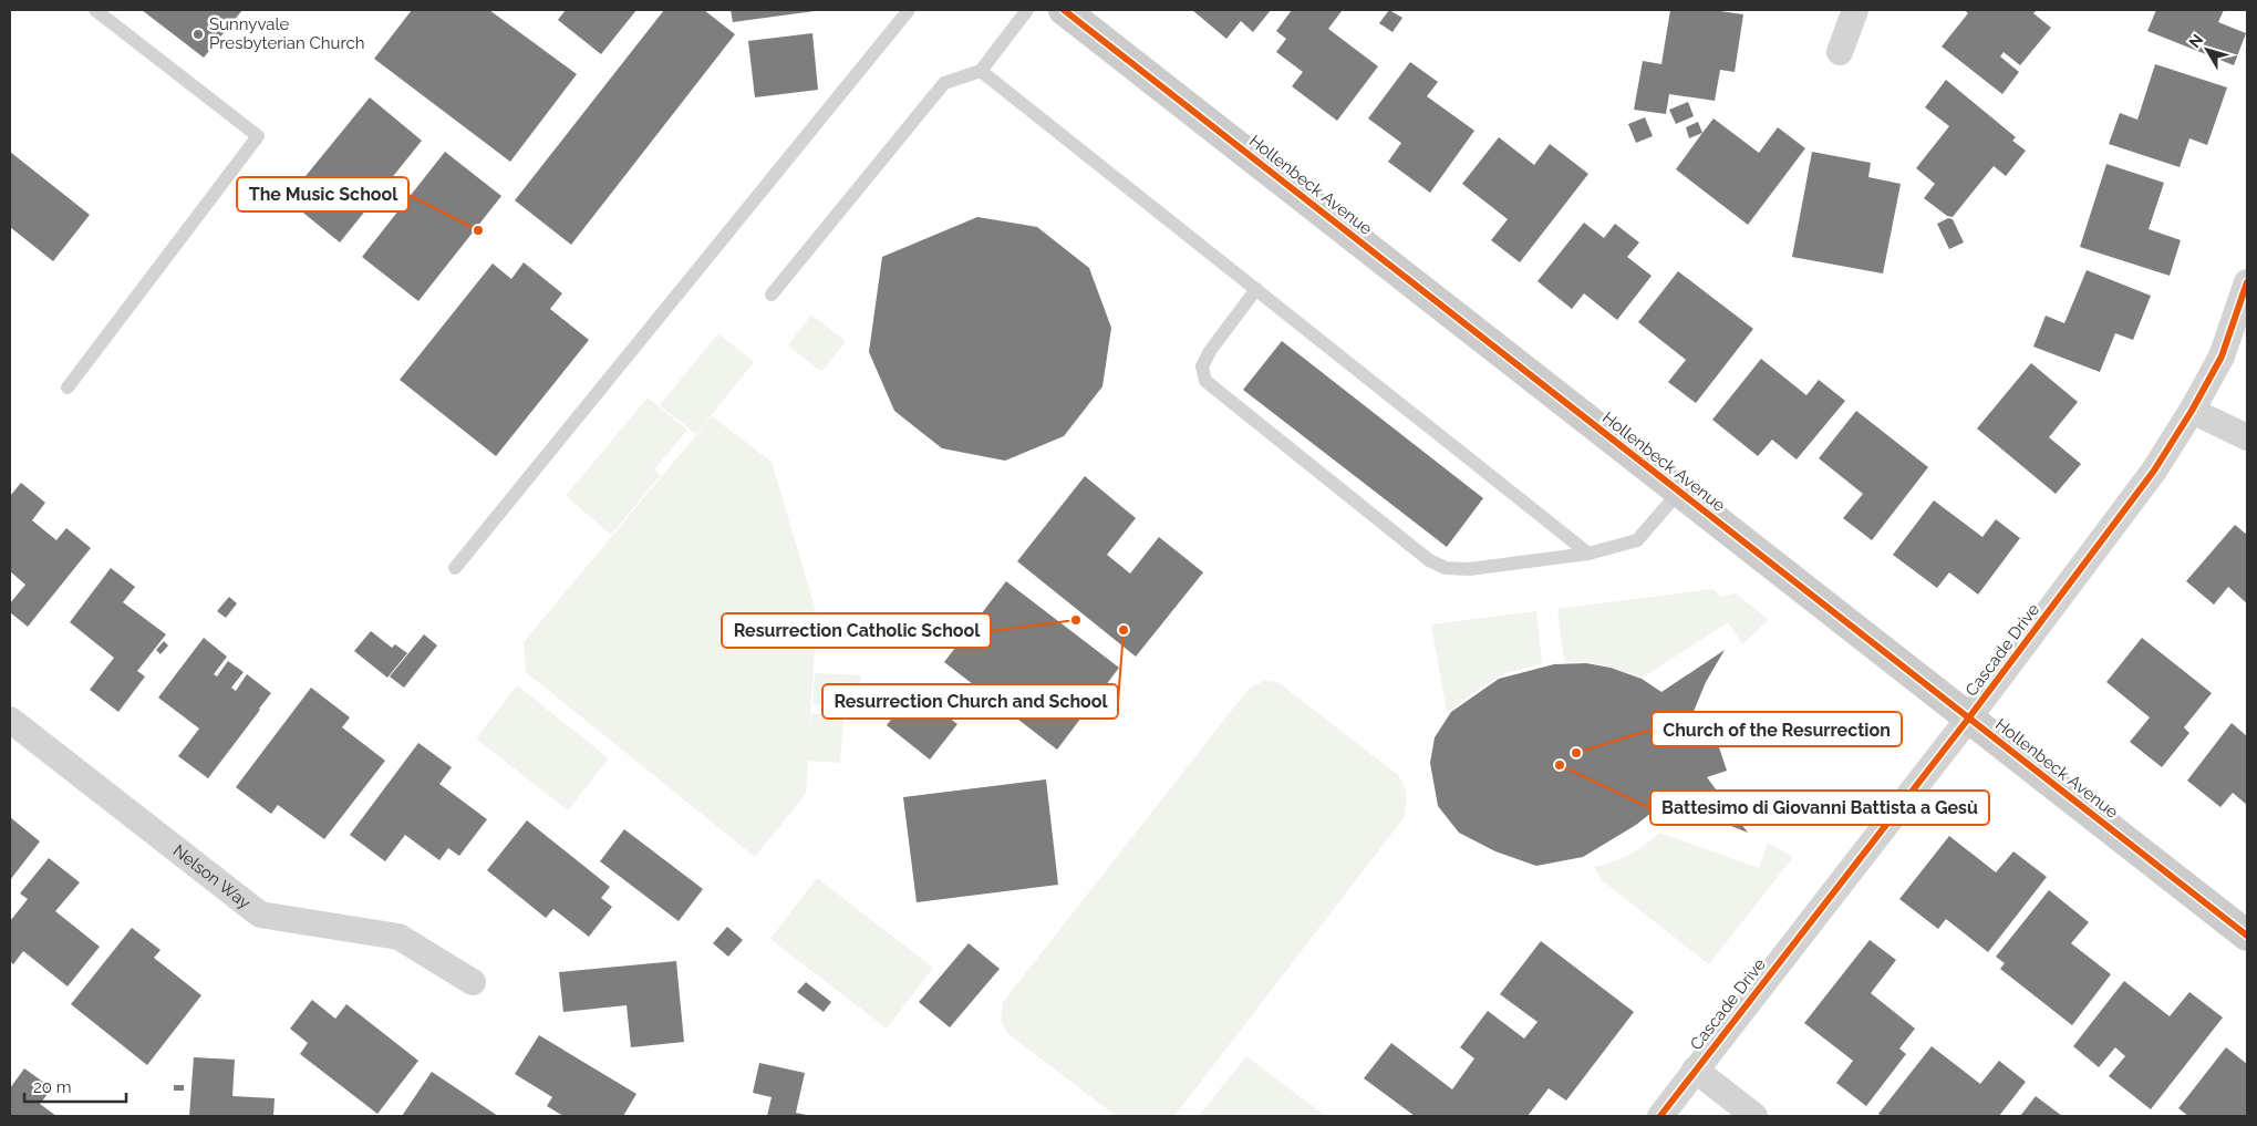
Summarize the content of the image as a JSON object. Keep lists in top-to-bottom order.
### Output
{
  "streets": {
    "street": ["Hollenbeck Avenue", "Cascade Drive", "Nelson Way"]
  },
  "crossings": [
    ["Hollenbeck Avenue", "Cascade Drive"]
  ],
  "places": [
    "Sunnyvale Presbyterian Church",
    "The Music School",
    "Resurrection Catholic School",
    "Resurrection Church and School",
    "Church of the Resurrection",
    "Battesimo di Giovanni Battista a Gesù"
  ],
  "scale_bar": "20 m",
  "north": "top left"
}
